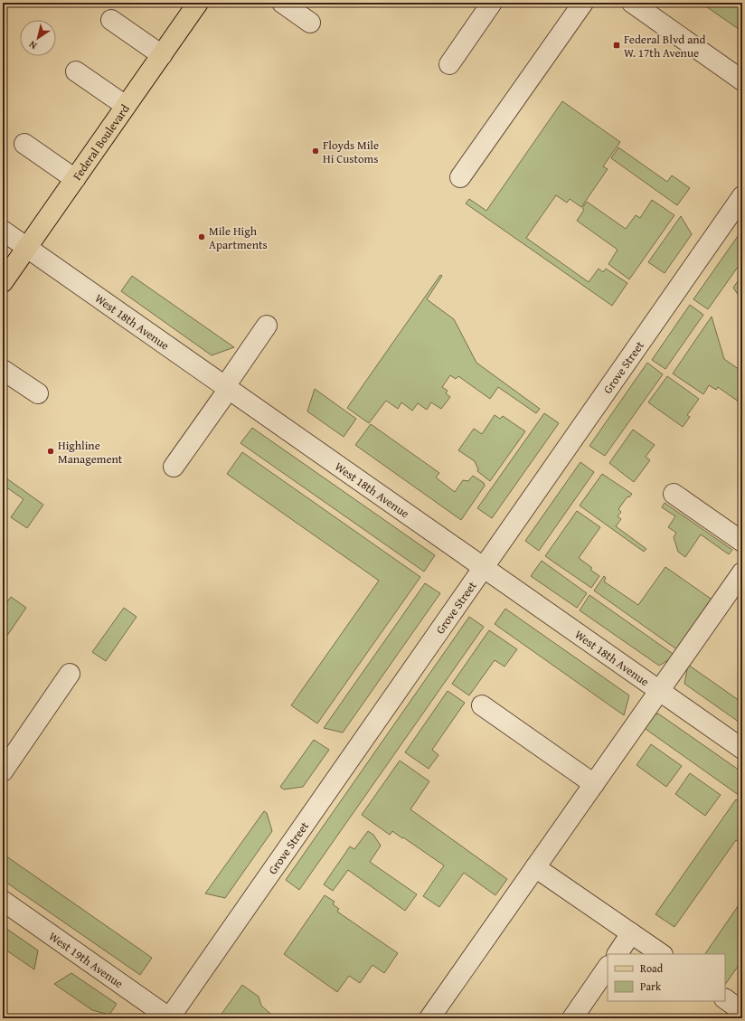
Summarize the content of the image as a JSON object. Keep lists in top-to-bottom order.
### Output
{
  "streets": {
    "main road": ["Federal Boulevard"],
    "street": ["West 18th Avenue", "Grove Street", "West 19th Avenue"]
  },
  "crossings": [
    ["Federal Boulevard", "West 18th Avenue"],
    ["West 18th Avenue", "Grove Street"],
    ["Grove Street", "West 19th Avenue"]
  ],
  "places": {
    "transit": ["Federal Blvd and W. 17th Avenue"],
    "other": ["Floyds Mile Hi Customs", "Mile High Apartments", "Highline Management"]
  },
  "legend": ["Road", "Park"],
  "north": "bottom left"
}
